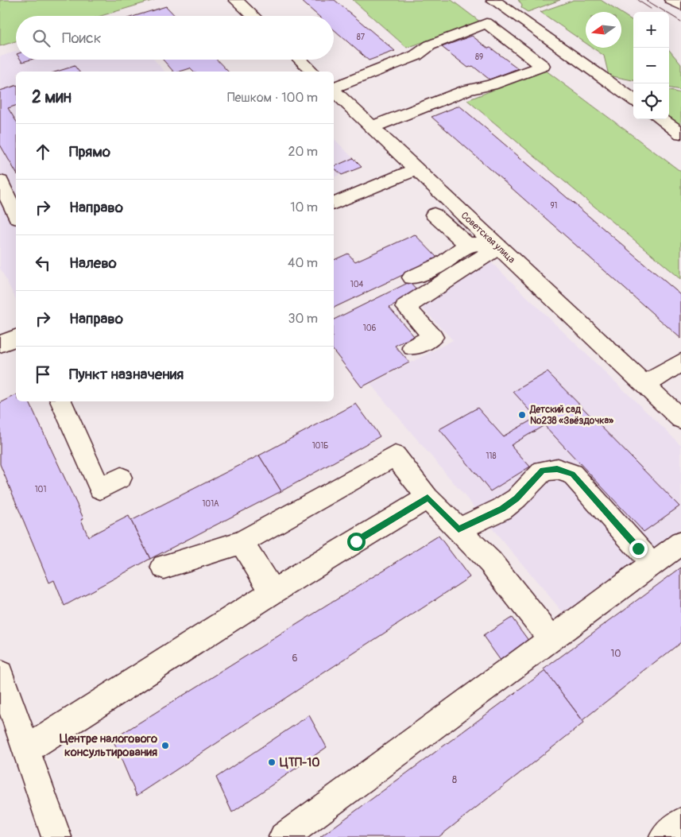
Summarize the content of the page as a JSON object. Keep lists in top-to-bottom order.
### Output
{
  "streets": {
    "street": ["Советская улица"]
  },
  "places": ["Детский сад №238 «Звёздочка»", "Центре налогового консультирования", "ЦТП-10"],
  "house_numbers": [
    "87",
    "89",
    "91",
    "104",
    "106",
    "101Б",
    "118",
    "101",
    "101А",
    "10",
    "6",
    "8"
  ],
  "north": "left",
  "page": {
    "map_buttons": ["+", "−"],
    "search": "Поиск",
    "heading": ["2 мин", "Пешком · 100 m"],
    "list": [
      ["Прямо", "20 m"],
      ["Направо", "10 m"],
      ["Налево", "40 m"],
      ["Направо", "30 m"],
      "Пункт назначения"
    ]
  }
}
